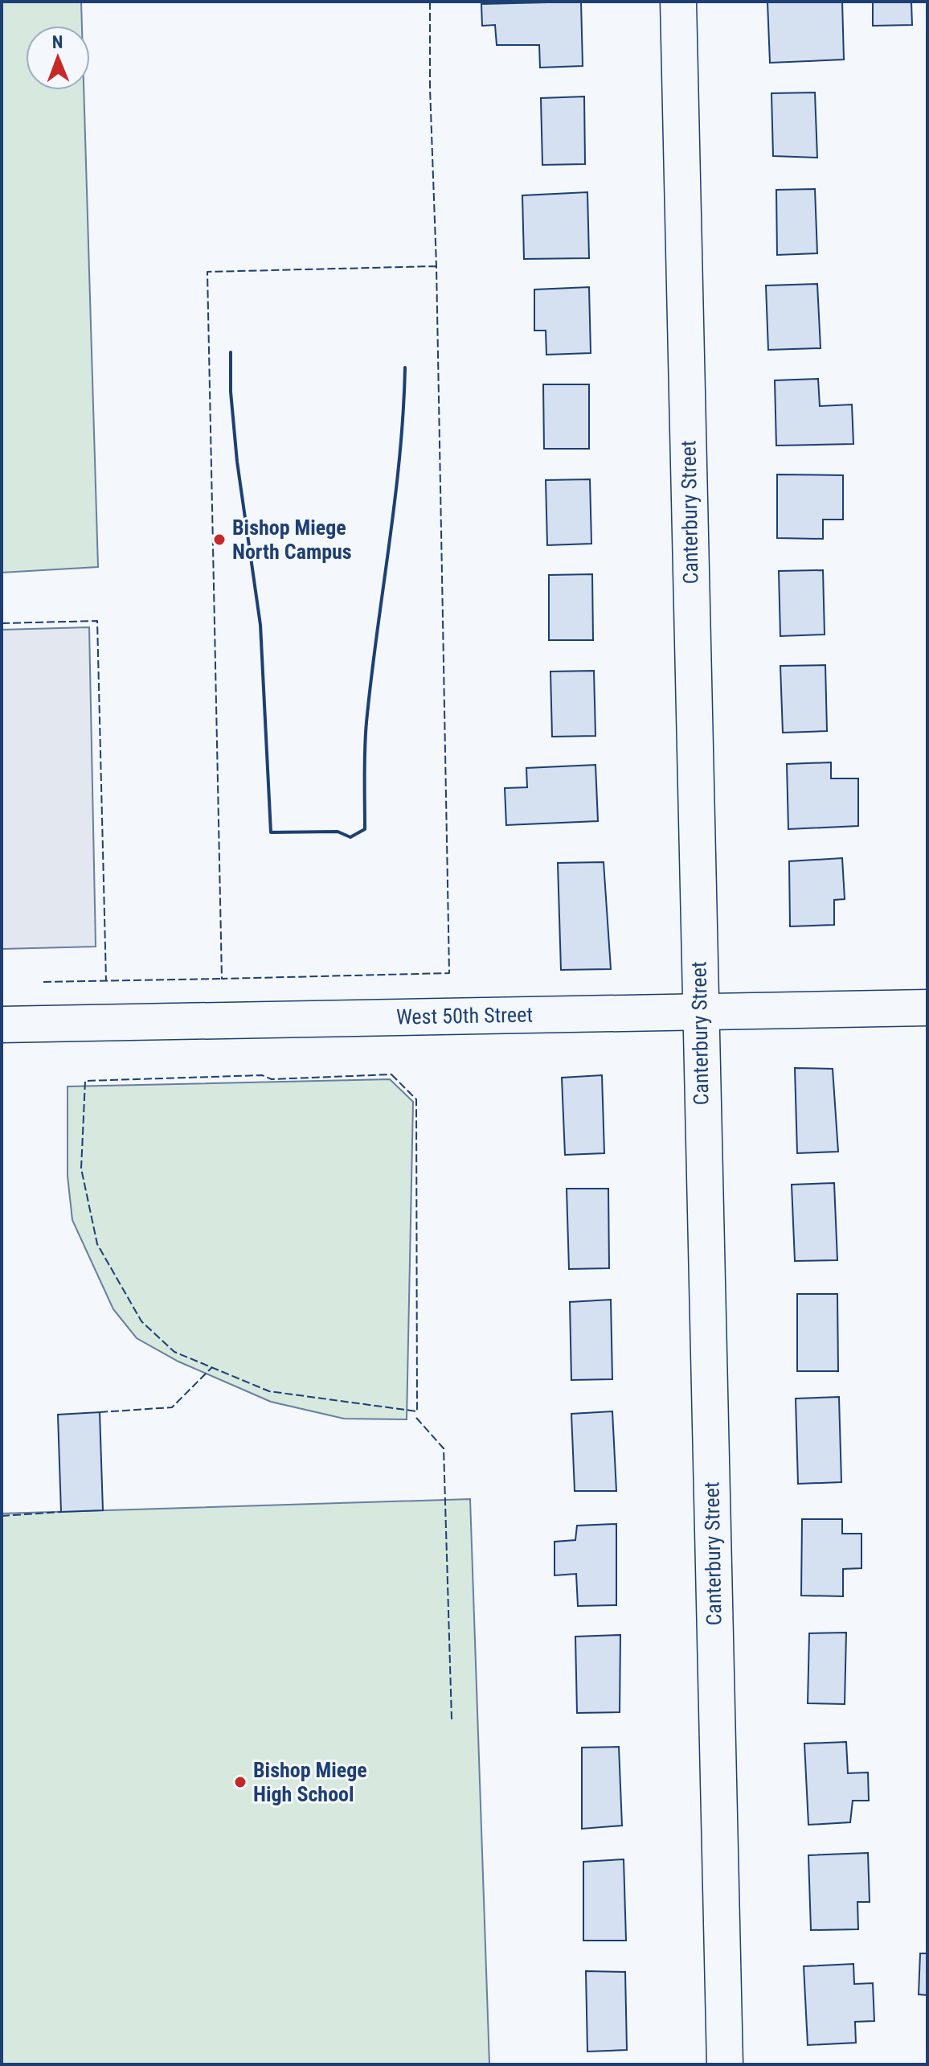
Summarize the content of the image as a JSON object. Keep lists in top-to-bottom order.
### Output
{
  "streets": {
    "street": ["Canterbury Street", "West 50th Street"]
  },
  "crossings": [
    ["Canterbury Street", "West 50th Street"]
  ],
  "places": ["Bishop Miege North Campus", "Bishop Miege High School"],
  "north": "top"
}
